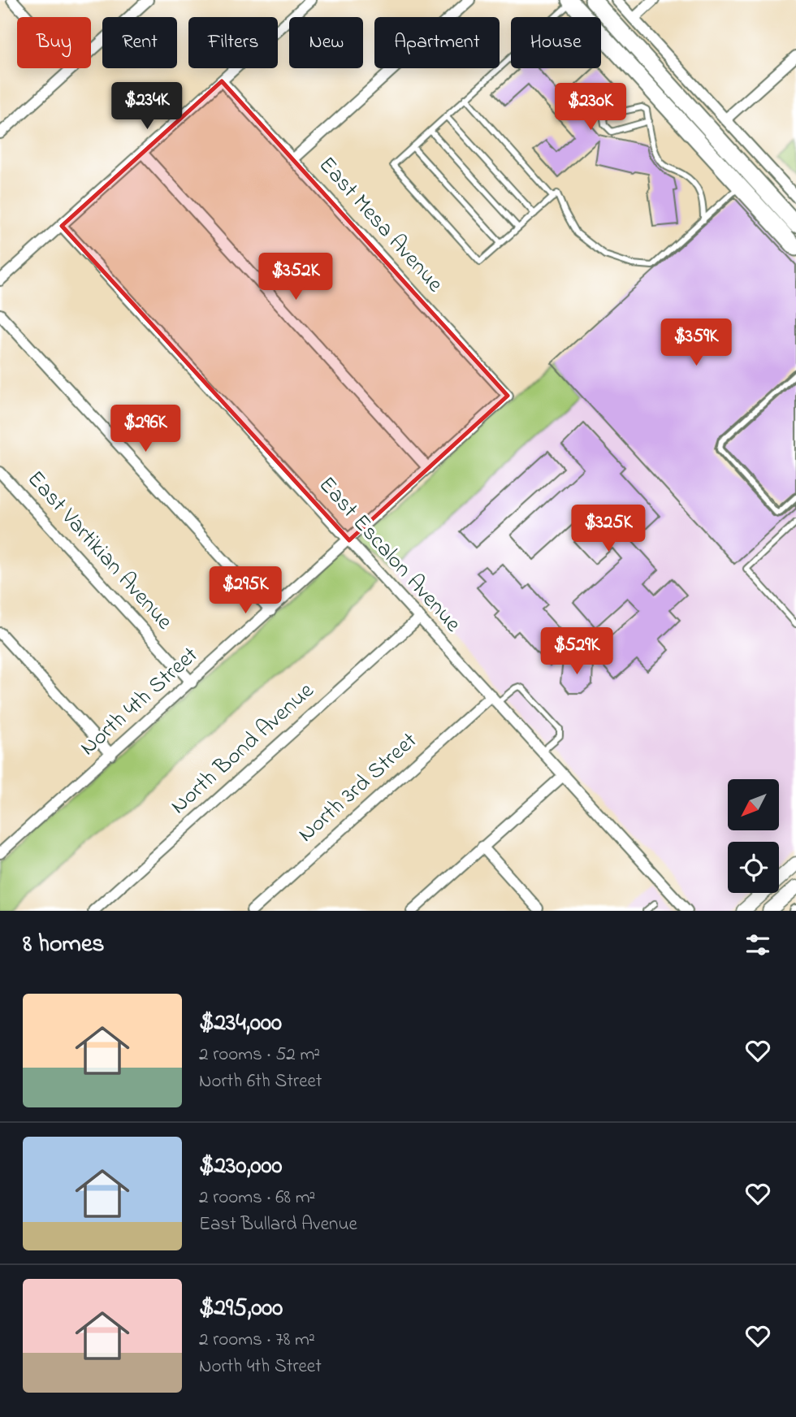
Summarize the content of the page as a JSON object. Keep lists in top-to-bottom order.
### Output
{
  "streets": {
    "street": [
      "East Mesa Avenue",
      "East Vartikian Avenue",
      "East Escalon Avenue",
      "North 4th Street",
      "North Bond Avenue",
      "North 3rd Street"
    ]
  },
  "crossings": [
    ["East Mesa Avenue", "North 4th Street"],
    ["East Vartikian Avenue", "North 4th Street"],
    ["East Escalon Avenue", "North 4th Street"],
    ["East Escalon Avenue", "North Bond Avenue"],
    ["East Escalon Avenue", "North 3rd Street"]
  ],
  "north": "bottom left",
  "page": {
    "chip": [
      "Buy",
      "Rent",
      "Filters",
      "New",
      "Apartment",
      "House"
    ],
    "price": [
      "$234K",
      "$230K",
      "$352K",
      "$359K",
      "$296K",
      "$325K",
      "$295K",
      "$529K"
    ],
    "heading": "8 homes",
    "list": [
      {
        "name": "$234,000",
        "note": "2 rooms · 52 m² · North 6th Street"
      },
      {
        "name": "$230,000",
        "note": "2 rooms · 68 m² · East Bullard Avenue"
      },
      {
        "name": "$295,000",
        "note": "2 rooms · 78 m² · North 4th Street"
      }
    ]
  }
}
